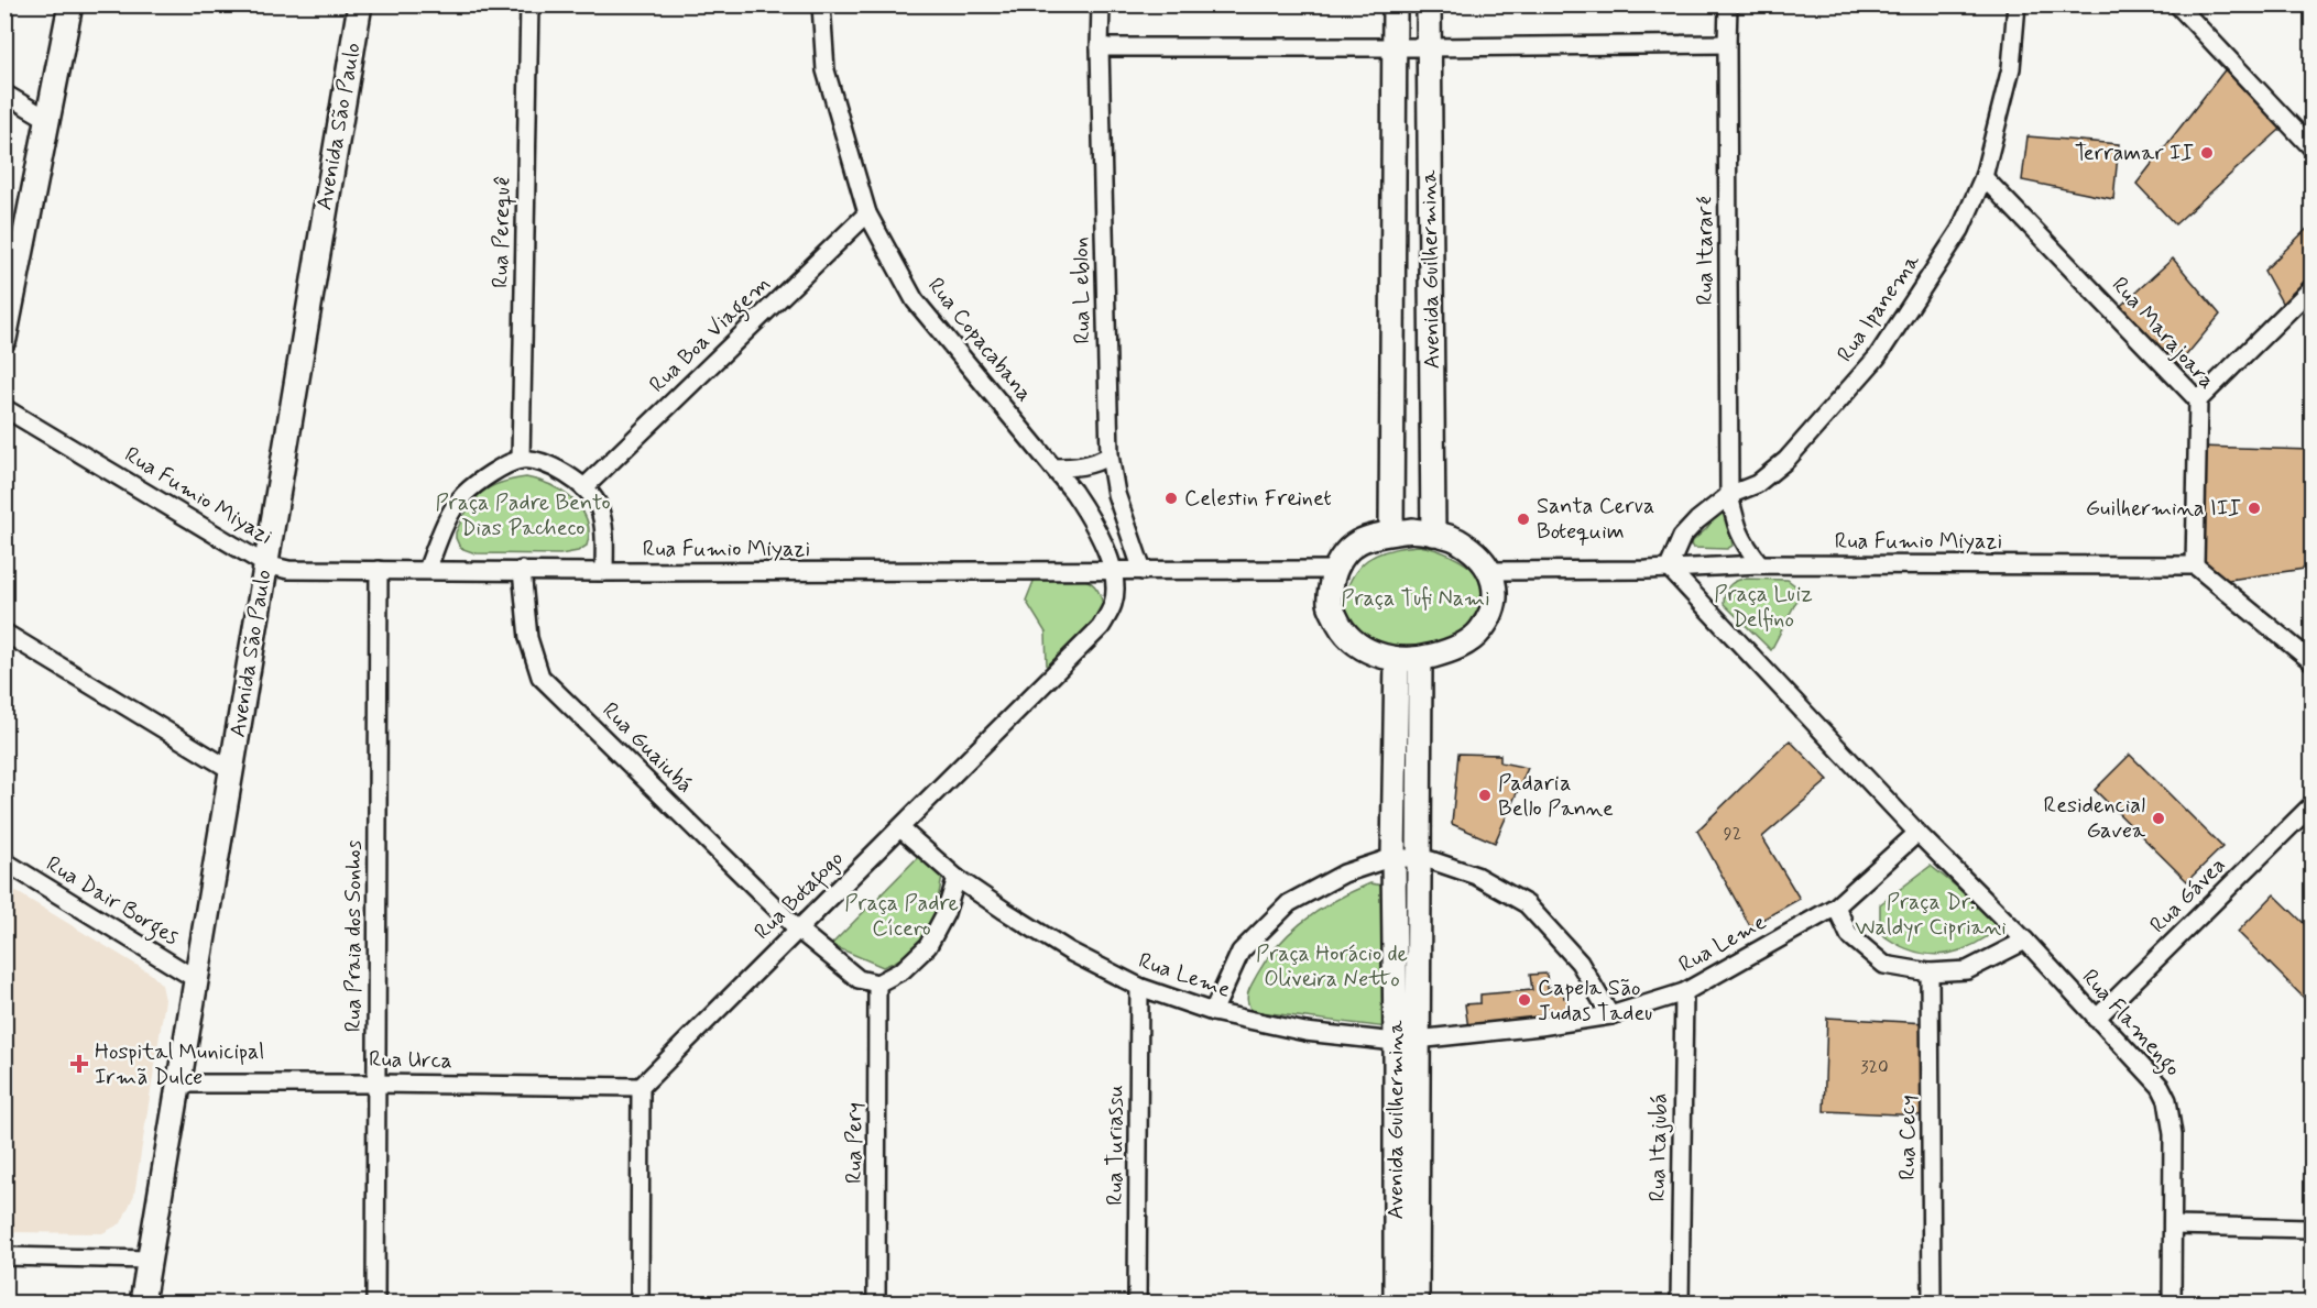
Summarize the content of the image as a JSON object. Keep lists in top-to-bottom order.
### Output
{
  "streets": {
    "street": [
      "Avenida São Paulo",
      "Rua Perequê",
      "Rua Itararé",
      "Avenida Guilhermina",
      "Rua L eblon",
      "Rua Ipanema",
      "Rua Marajoara",
      "Rua Boa Viagem",
      "Rua Copacabana",
      "Rua Fumio Miyazi",
      "Rua Guaiubá",
      "Rua Botafogo",
      "Rua Gávea",
      "Rua Dair Borges",
      "Rua Praia dos Sonhos",
      "Rua Leme",
      "Rua Flamengo",
      "Rua Urca",
      "Rua Cecy",
      "Rua Pery",
      "Rua Turiassu",
      "Rua Itajubá"
    ]
  },
  "crossings": [
    ["Avenida São Paulo", "Rua Fumio Miyazi"],
    ["Avenida São Paulo", "Rua Dair Borges"],
    ["Avenida São Paulo", "Rua Urca"],
    ["Rua Itararé", "Rua Ipanema"],
    ["Rua Itararé", "Rua Fumio Miyazi"],
    ["Avenida Guilhermina", "Rua Fumio Miyazi"],
    ["Avenida Guilhermina", "Rua Leme"],
    ["Rua L eblon", "Rua Fumio Miyazi"],
    ["Rua Ipanema", "Rua Marajoara"],
    ["Rua Ipanema", "Rua Fumio Miyazi"],
    ["Rua Marajoara", "Rua Fumio Miyazi"],
    ["Rua Boa Viagem", "Rua Copacabana"],
    ["Rua Copacabana", "Rua Fumio Miyazi"],
    ["Rua Copacabana", "Rua Botafogo"],
    ["Rua Fumio Miyazi", "Rua Guaiubá"],
    ["Rua Fumio Miyazi", "Rua Botafogo"],
    ["Rua Fumio Miyazi", "Rua Praia dos Sonhos"],
    ["Rua Guaiubá", "Rua Botafogo"],
    ["Rua Botafogo", "Rua Leme"],
    ["Rua Botafogo", "Rua Urca"],
    ["Rua Gávea", "Rua Flamengo"],
    ["Rua Praia dos Sonhos", "Rua Urca"],
    ["Rua Leme", "Rua Flamengo"],
    ["Rua Leme", "Rua Turiassu"],
    ["Rua Leme", "Rua Itajubá"]
  ],
  "parks": [
    "Praça Padre Bento Dias Pacheco",
    "Praça Luiz Delfino",
    "Praça Tufi Nami",
    "Praça Dr. Waldyr Cipriani",
    "Praça Padre Cícero",
    "Praça Horácio de Oliveira Netto"
  ],
  "places": {
    "other": [
      "Terramar II",
      "Celestin Freinet",
      "Guilhermina III",
      "Santa Cerva Botequim",
      "Padaria Bello Panne",
      "Residencial Gavea",
      "Capela São Judas Tadeu"
    ],
    "health": ["Hospital Municipal Irmã Dulce"]
  },
  "house_numbers": ["92", "320"]
}
